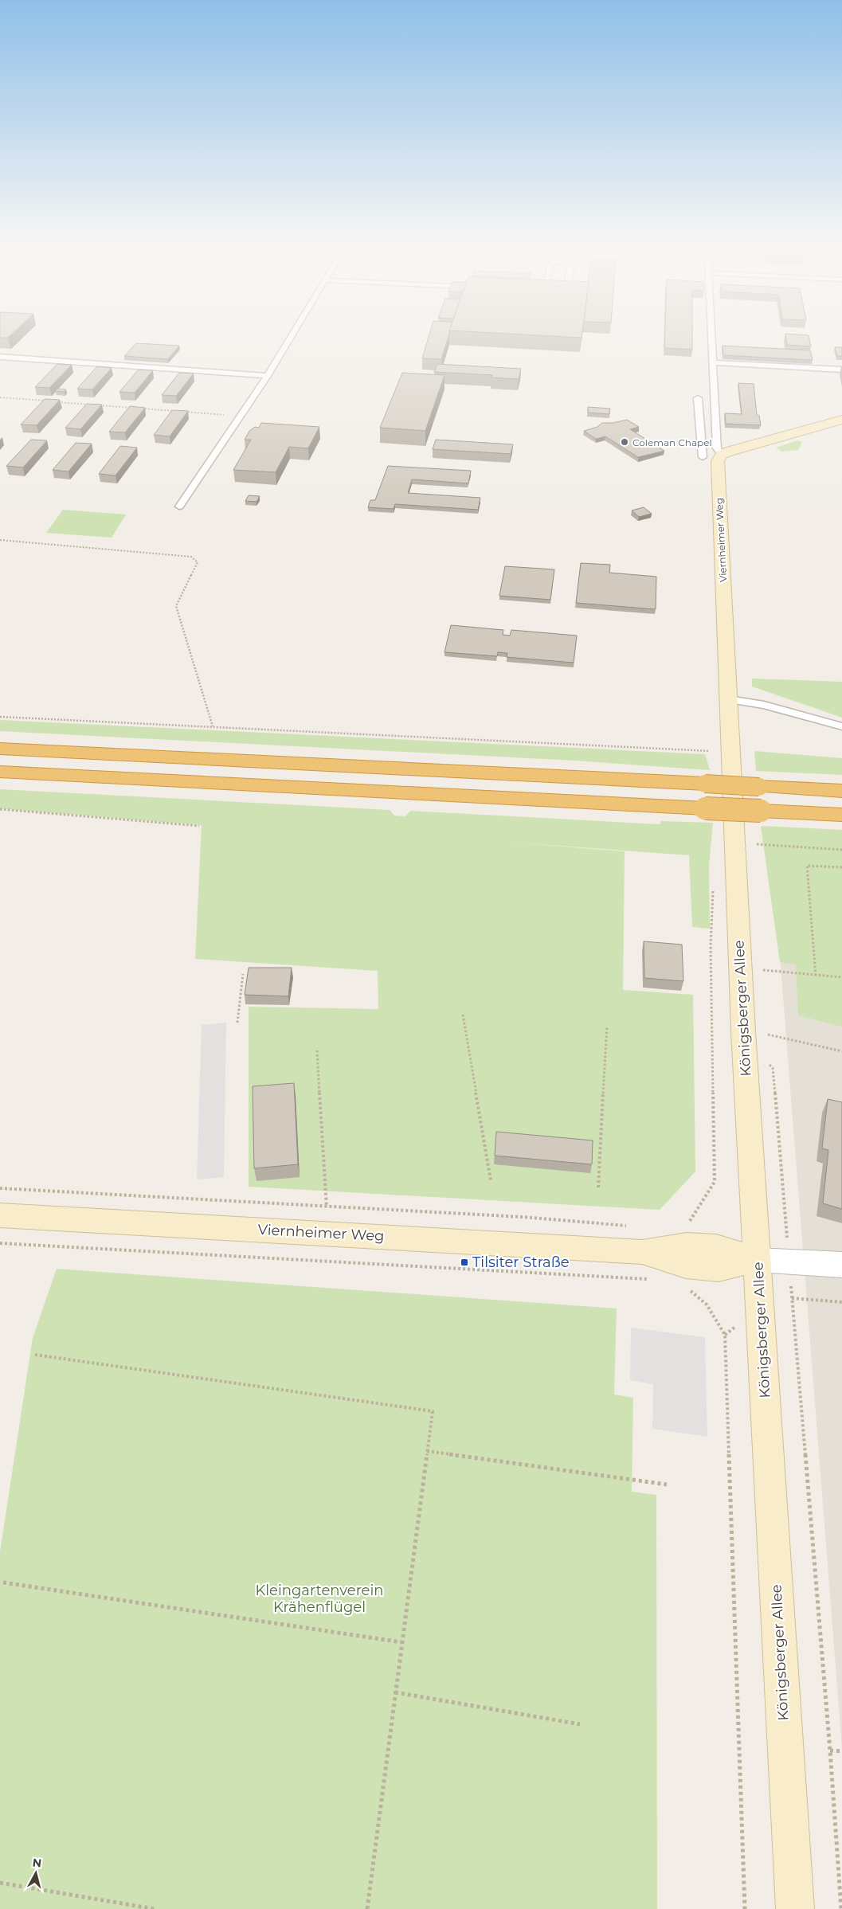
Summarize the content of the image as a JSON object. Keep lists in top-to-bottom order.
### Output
{
  "streets": {
    "street": ["Viernheimer Weg", "Königsberger Allee"]
  },
  "crossings": [
    ["Viernheimer Weg", "Königsberger Allee"]
  ],
  "parks": ["Kleingartenverein Krähenflügel"],
  "places": {
    "other": ["Coleman Chapel"],
    "transit": ["Tilsiter Straße"]
  },
  "north": "top"
}
